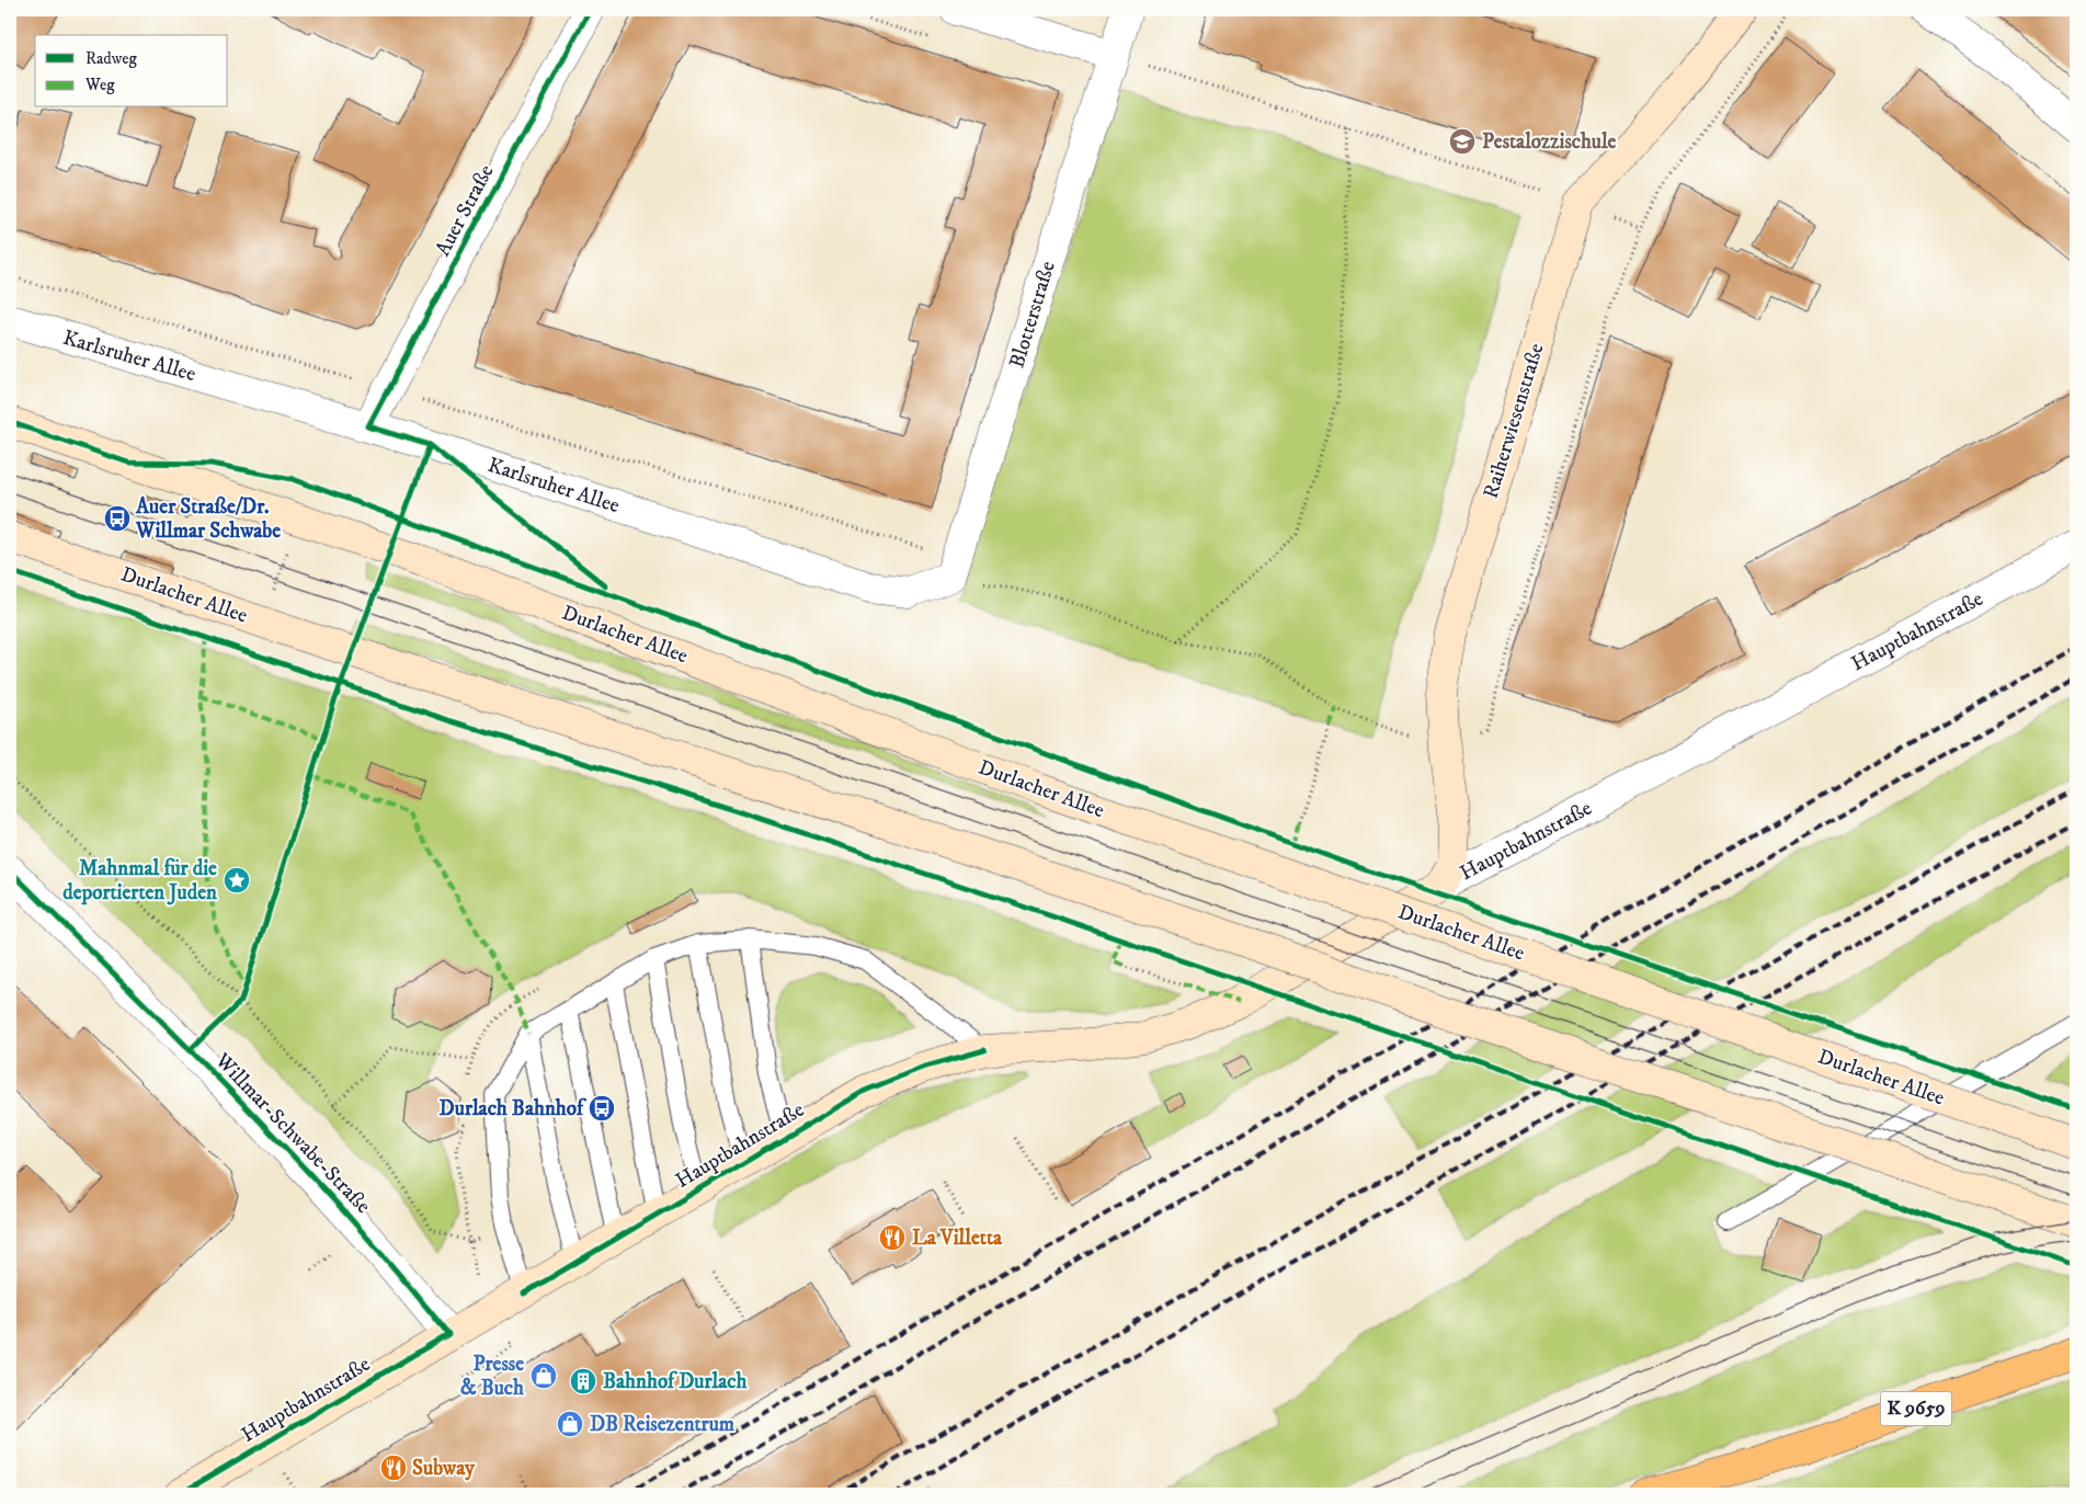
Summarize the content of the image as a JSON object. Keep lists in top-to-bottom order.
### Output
{
  "streets": {
    "main road": [
      "Raiherwiesenstraße",
      "Durlacher Allee",
      "Hauptbahnstraße",
      "K 9659"
    ],
    "street": [
      "Auer Straße",
      "Blotterstraße",
      "Karlsruher Allee",
      "Willmar-Schwabe-Straße"
    ]
  },
  "crossings": [
    ["Auer Straße", "Karlsruher Allee"],
    ["Blotterstraße", "Karlsruher Allee"],
    ["Raiherwiesenstraße", "Hauptbahnstraße"],
    ["Hauptbahnstraße", "Willmar-Schwabe-Straße"]
  ],
  "places": {
    "school or university": ["Pestalozzischule"],
    "bus stop": ["Auer Straße/Dr. Willmar Schwabe", "Durlach Bahnhof"],
    "place": ["Mahnmal für die deportierten Juden"],
    "restaurant": ["La Villetta", "Subway"],
    "shop": ["Presse & Buch", "DB Reisezentrum"],
    "building": ["Bahnhof Durlach"]
  },
  "legend": ["Radweg", "Weg"]
}
